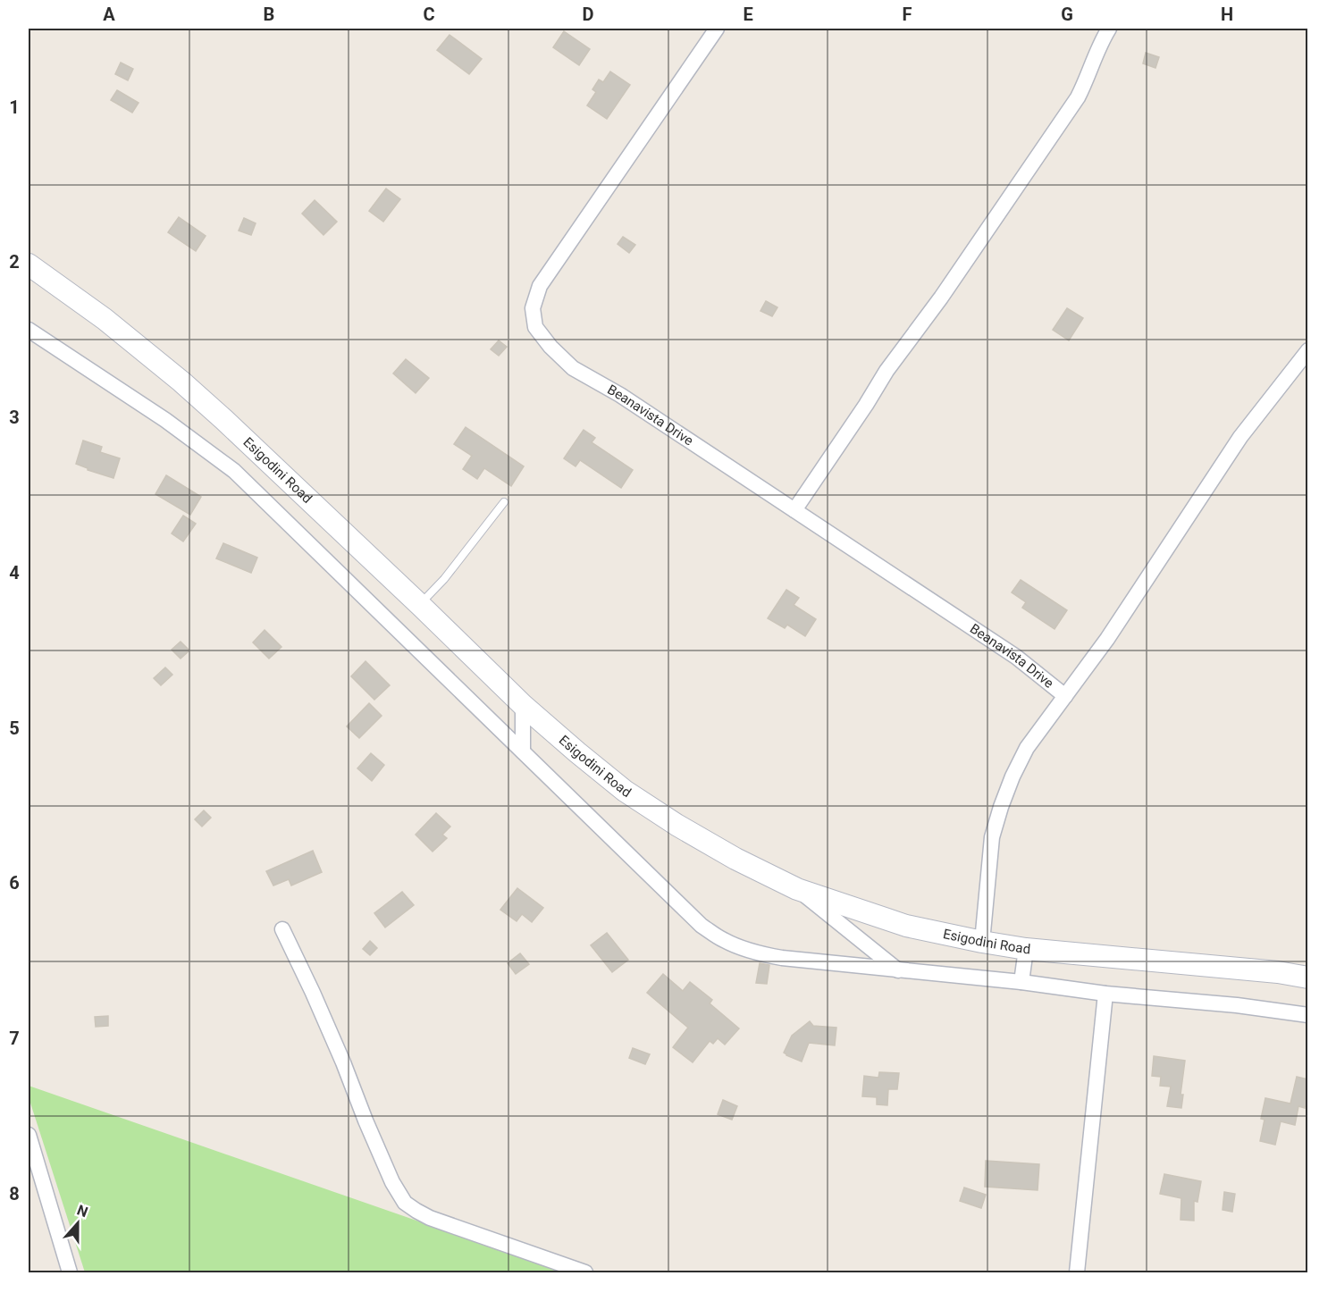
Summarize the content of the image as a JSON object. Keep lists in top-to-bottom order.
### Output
{
  "streets": {
    "main road": ["Esigodini Road"],
    "street": ["Beanavista Drive"]
  },
  "north": "top",
  "grid": {
    "columns": [
      "A",
      "B",
      "C",
      "D",
      "E",
      "F",
      "G",
      "H"
    ],
    "rows": [
      "1",
      "2",
      "3",
      "4",
      "5",
      "6",
      "7",
      "8"
    ]
  }
}
